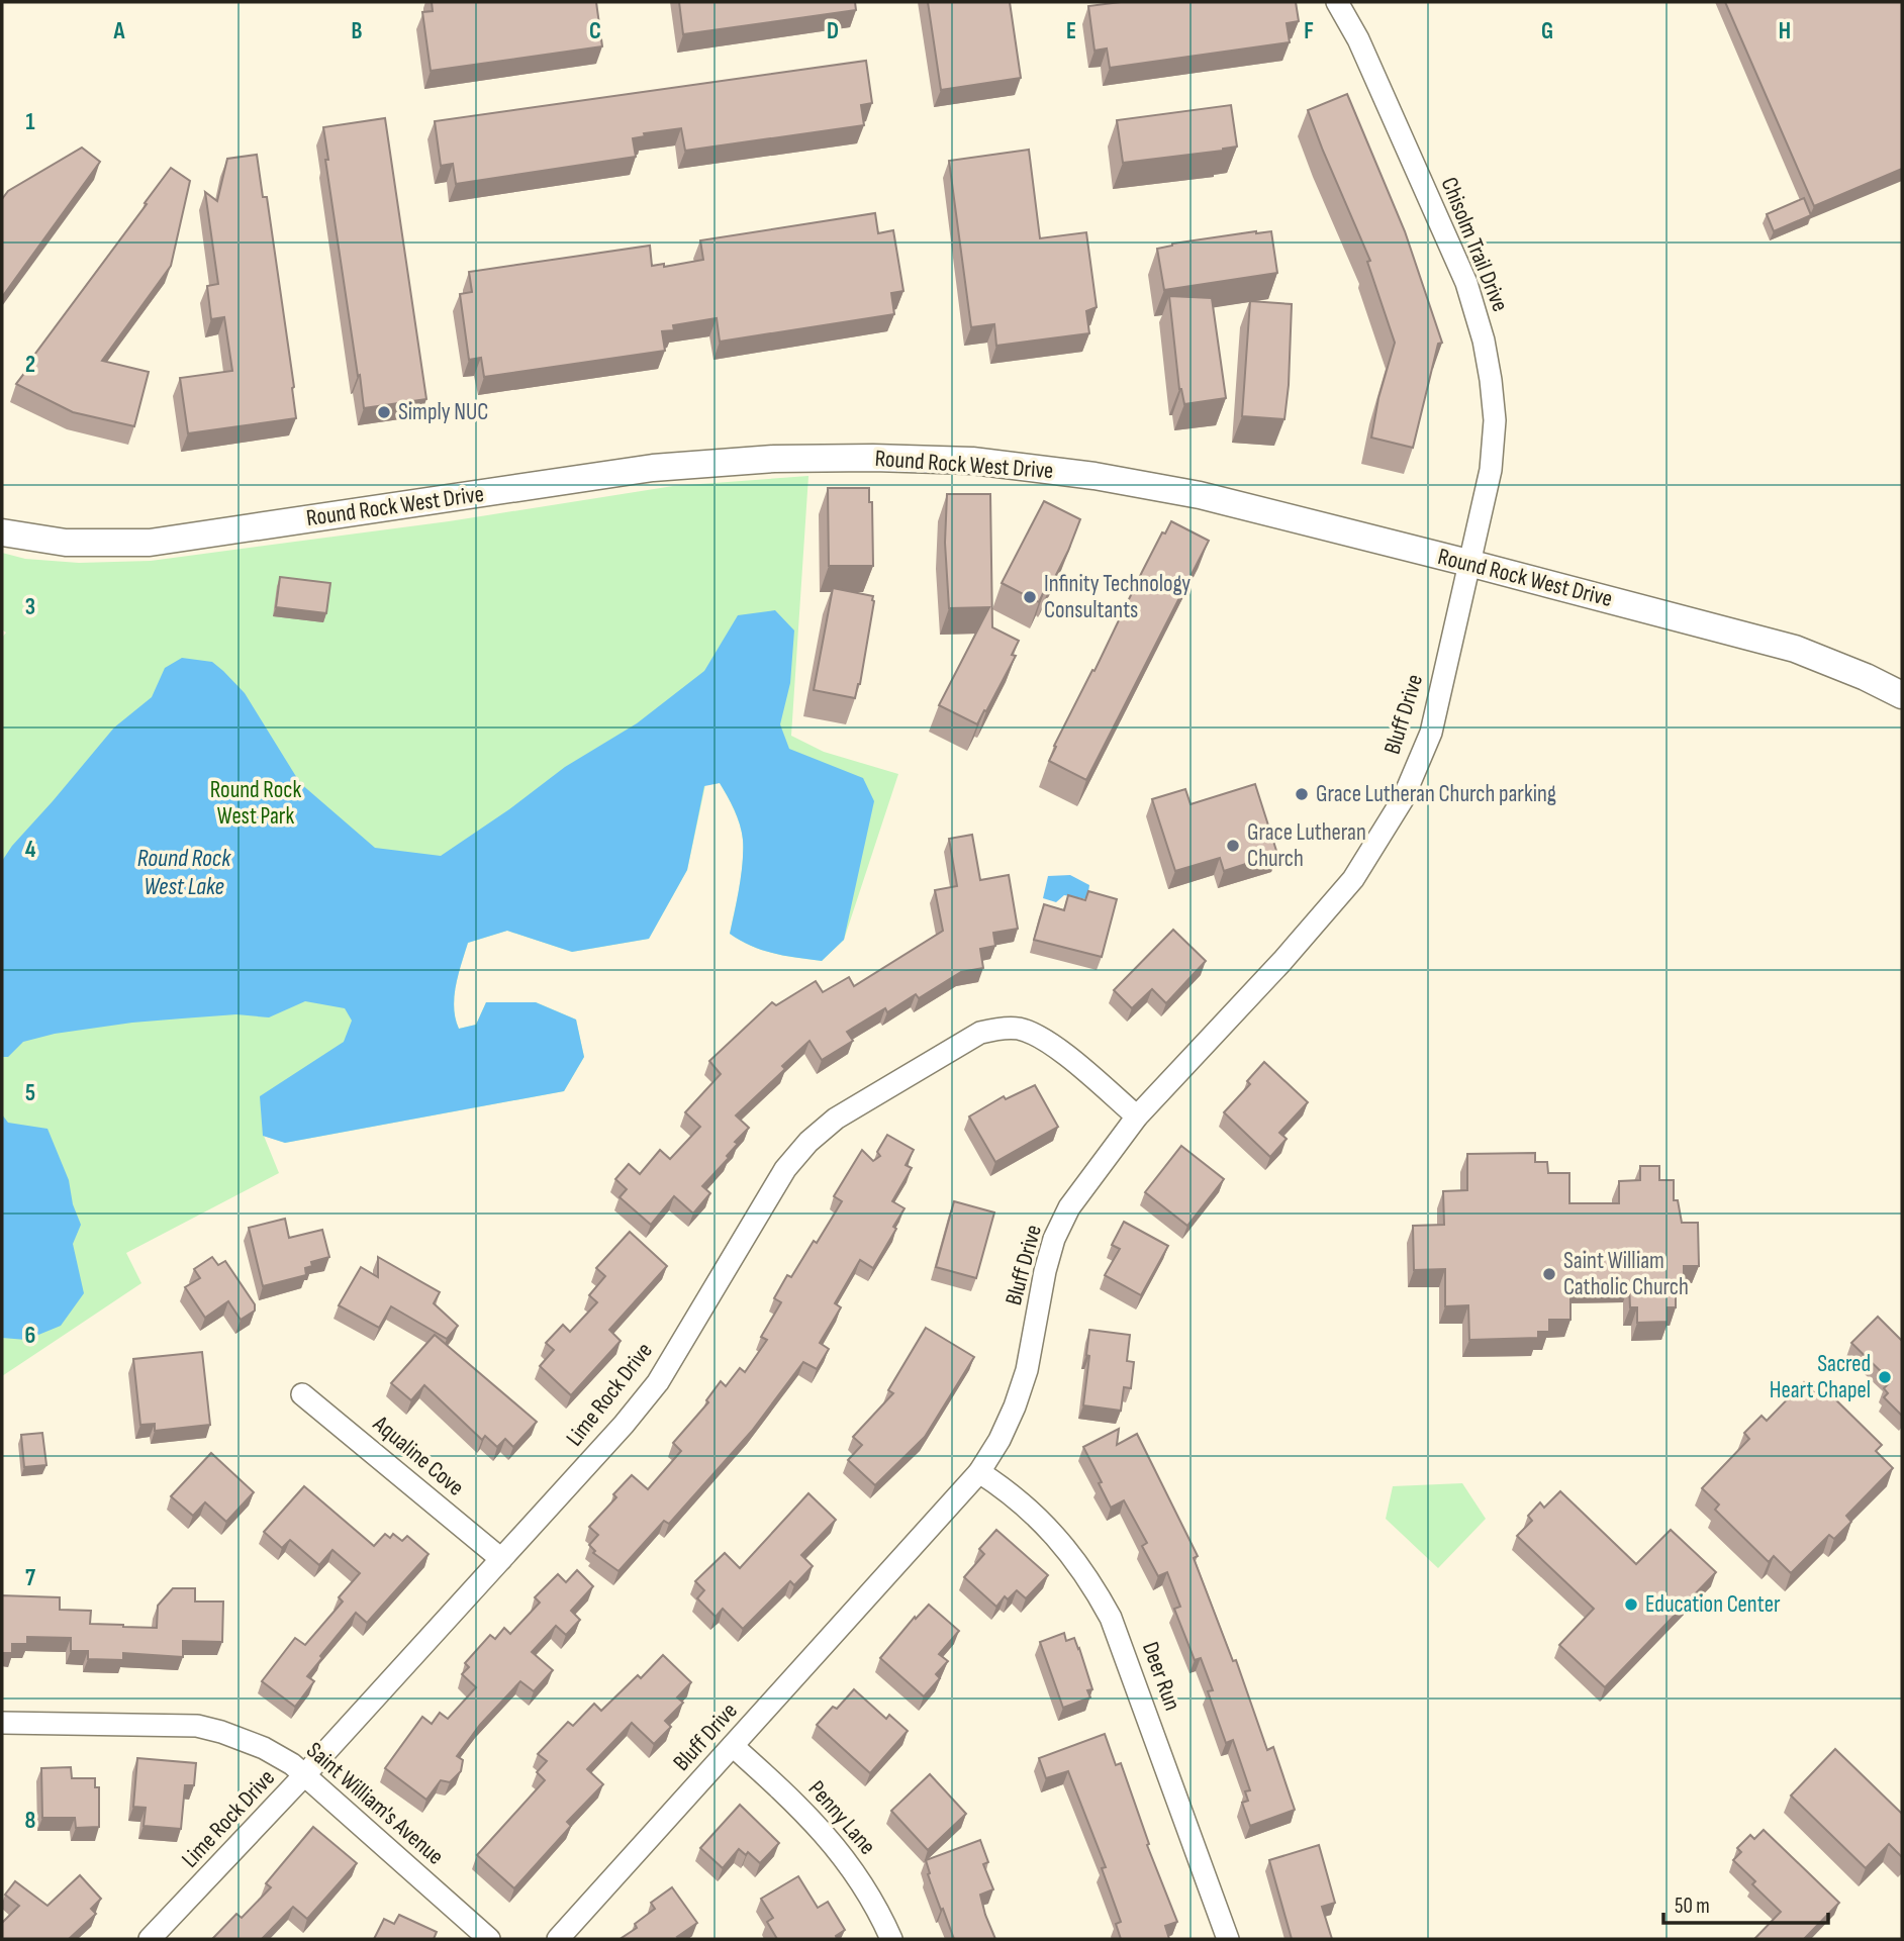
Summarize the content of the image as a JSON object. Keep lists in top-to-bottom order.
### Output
{
  "streets": {
    "street": [
      "Chisolm Trail Drive",
      "Round Rock West Drive",
      "Bluff Drive",
      "Lime Rock Drive",
      "Aqualine Cove",
      "Deer Run",
      "Saint William's Avenue",
      "Penny Lane"
    ]
  },
  "crossings": [
    ["Chisolm Trail Drive", "Round Rock West Drive"],
    ["Chisolm Trail Drive", "Bluff Drive"],
    ["Round Rock West Drive", "Bluff Drive"],
    ["Bluff Drive", "Lime Rock Drive"],
    ["Bluff Drive", "Deer Run"],
    ["Bluff Drive", "Penny Lane"],
    ["Lime Rock Drive", "Aqualine Cove"],
    ["Lime Rock Drive", "Saint William's Avenue"]
  ],
  "water": ["Round Rock West Lake"],
  "parks": ["Round Rock West Park"],
  "places": [
    "Simply NUC",
    "Infinity Technology Consultants",
    "Grace Lutheran Church parking",
    "Grace Lutheran Church",
    "Saint William Catholic Church",
    "Sacred Heart Chapel",
    "Education Center"
  ],
  "scale_bar": "50 m",
  "grid": {
    "columns": [
      "A",
      "B",
      "C",
      "D",
      "E",
      "F",
      "G",
      "H"
    ],
    "rows": [
      "1",
      "2",
      "3",
      "4",
      "5",
      "6",
      "7",
      "8"
    ]
  }
}
